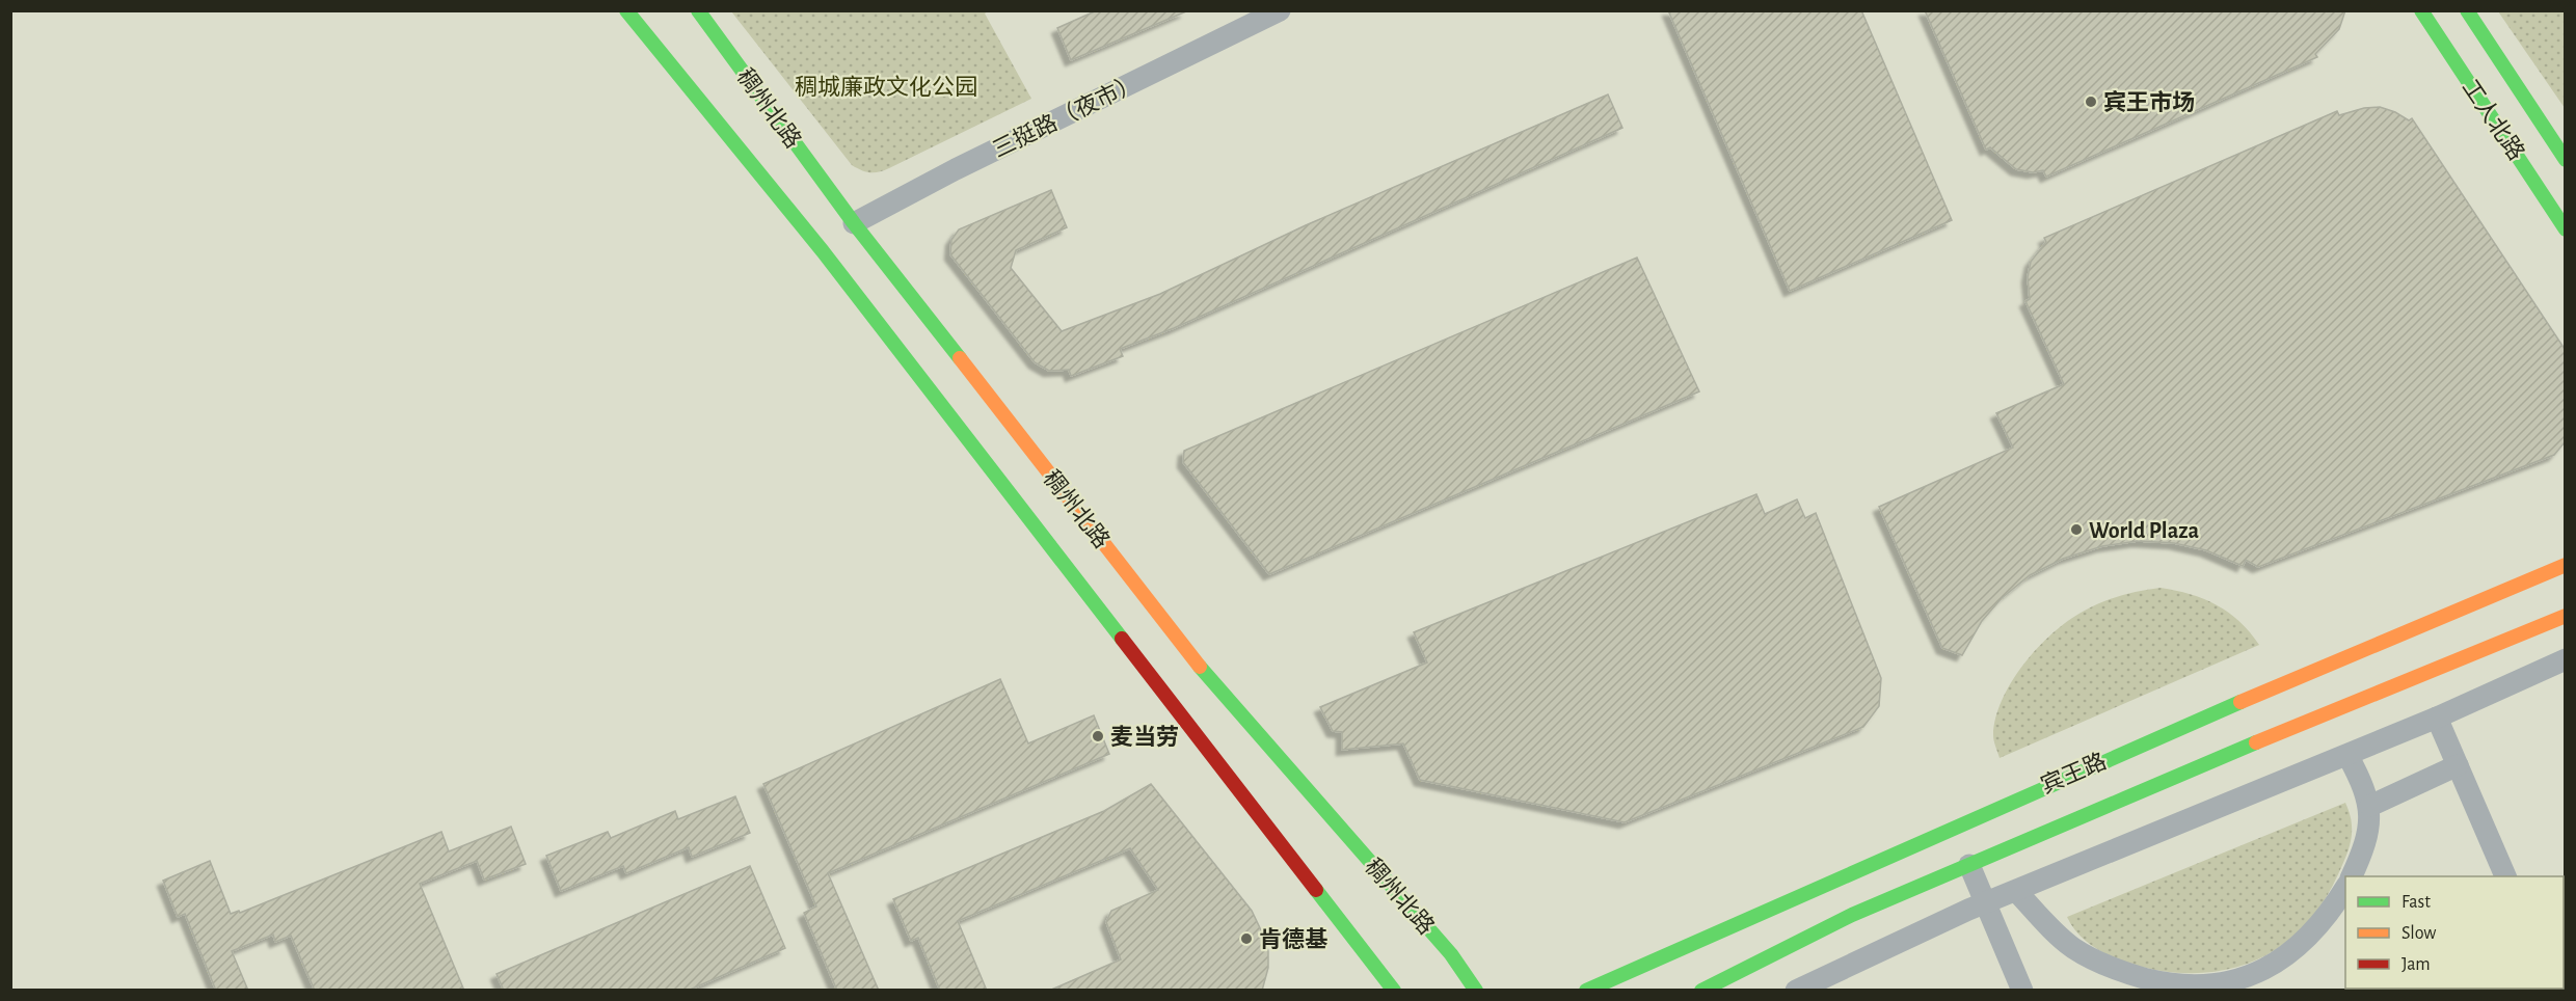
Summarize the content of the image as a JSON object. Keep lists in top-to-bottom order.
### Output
{
  "streets": {
    "main road": ["稠州北路", "工人北路", "宾王路"],
    "street": ["三挺路（夜市）"]
  },
  "crossings": [
    ["稠州北路", "三挺路（夜市）"]
  ],
  "parks": ["稠城廉政文化公园"],
  "places": [
    "宾王市场",
    "World Plaza",
    "麦当劳",
    "肯德基"
  ],
  "legend": ["Fast", "Slow", "Jam"]
}
